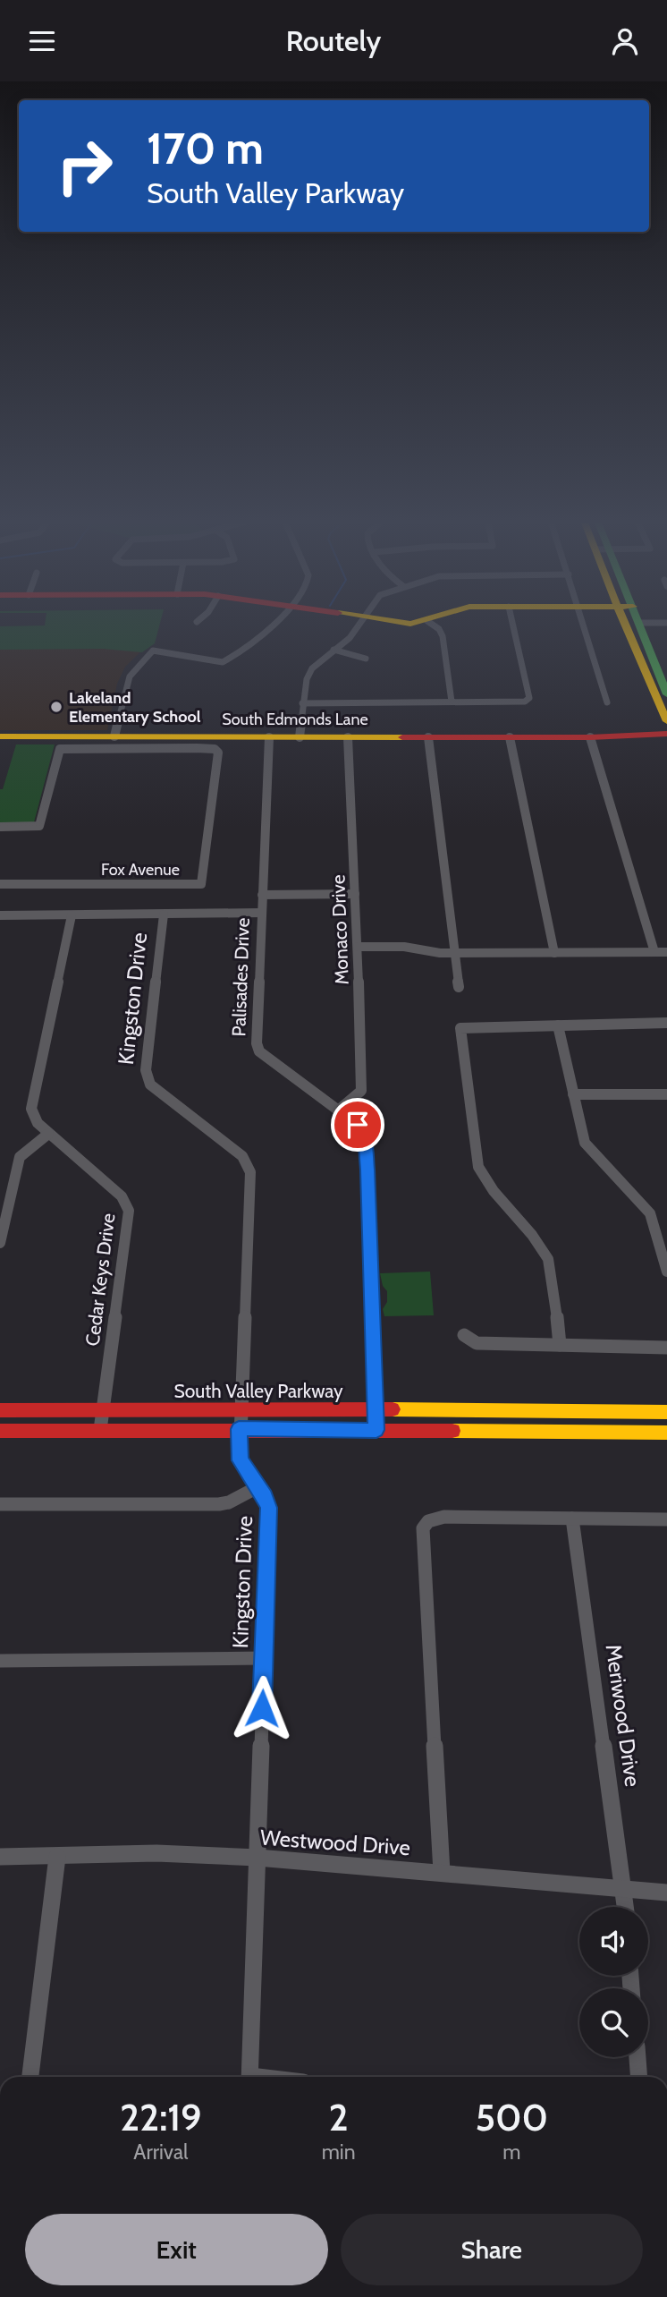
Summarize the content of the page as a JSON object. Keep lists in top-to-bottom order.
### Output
{
  "streets": {
    "main road": ["South Edmonds Lane", "South Valley Parkway"],
    "street": [
      "Fox Avenue",
      "Monaco Drive",
      "Palisades Drive",
      "Kingston Drive",
      "Cedar Keys Drive",
      "Meriwood Drive",
      "Westwood Drive"
    ]
  },
  "crossings": [
    ["South Edmonds Lane", "Fox Avenue"],
    ["South Edmonds Lane", "Monaco Drive"],
    ["South Edmonds Lane", "Palisades Drive"],
    ["Monaco Drive", "Palisades Drive"],
    ["Palisades Drive", "South Valley Parkway"],
    ["Kingston Drive", "South Valley Parkway"],
    ["Kingston Drive", "Westwood Drive"],
    ["Cedar Keys Drive", "South Valley Parkway"],
    ["Meriwood Drive", "Westwood Drive"]
  ],
  "places": ["Lakeland Elementary School"],
  "page": {
    "header": "Routely",
    "turn": ["170 m", "South Valley Parkway"],
    "eta": [
      "22:19",
      "Arrival",
      "2",
      "min",
      "500",
      "m"
    ],
    "buttons": ["Exit", "Share"]
  }
}
